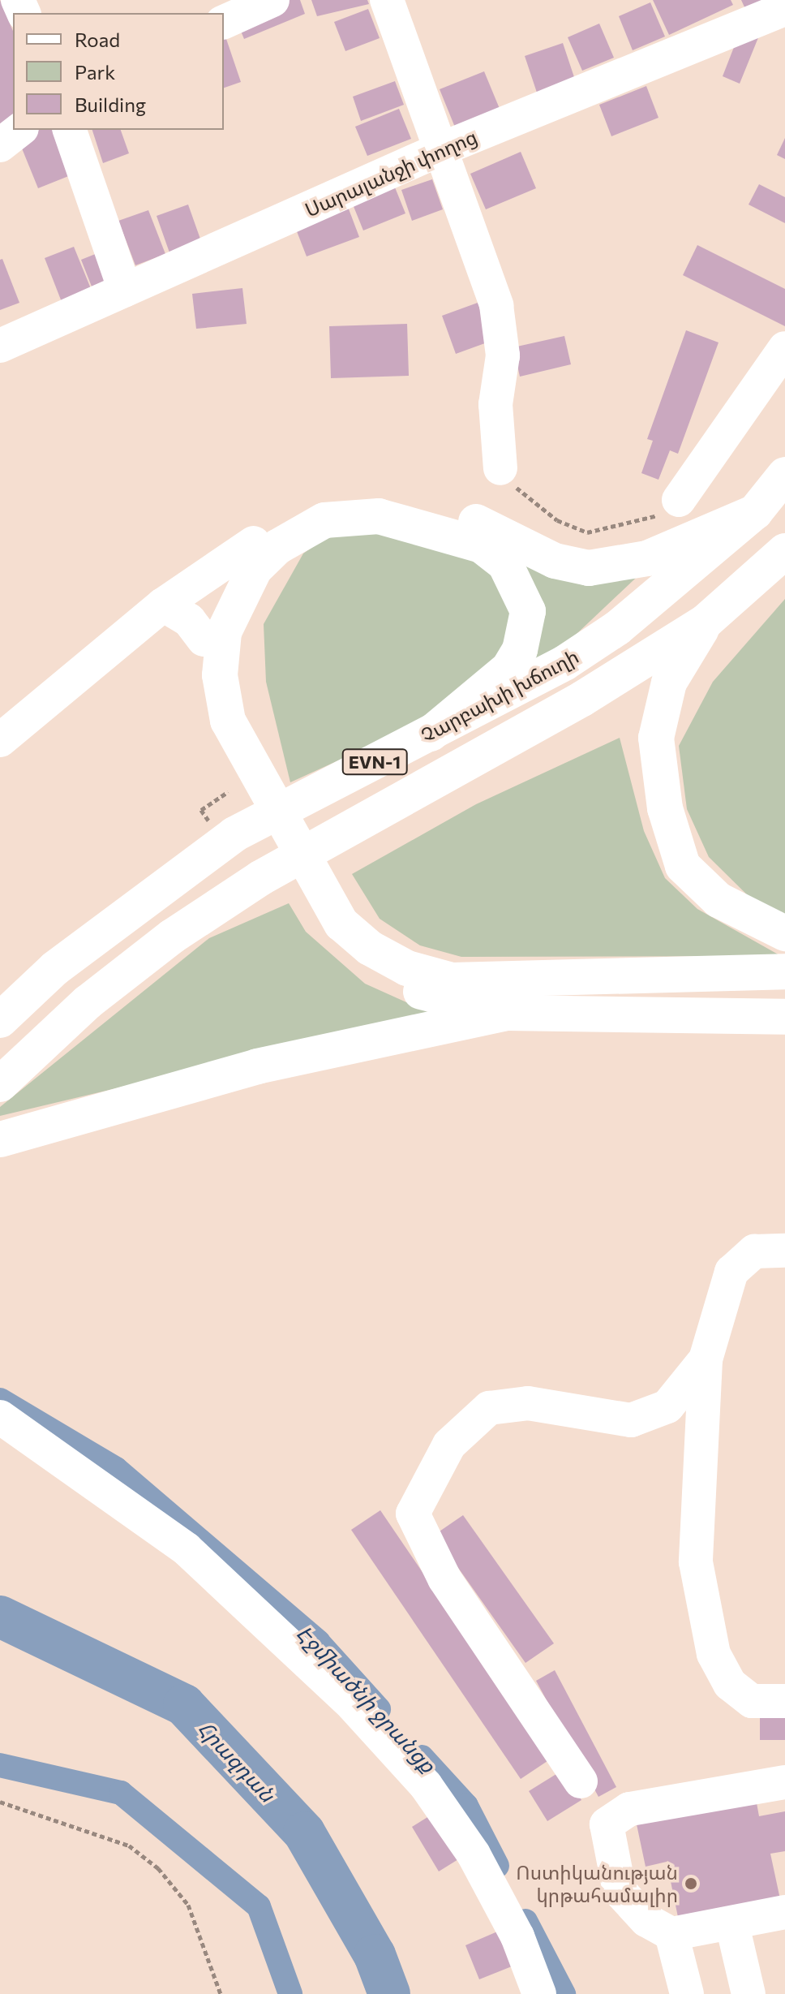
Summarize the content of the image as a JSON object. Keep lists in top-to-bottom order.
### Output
{
  "streets": {
    "highway": ["Չարբախի խճուղի", "EVN-1"],
    "street": ["Սարալանջի փողոց"]
  },
  "water": ["Էջմիածնի ջրանցք", "Հրազդան"],
  "places": ["Ոստիկանության կրթահամալիր"],
  "legend": ["Road", "Park", "Building"]
}
